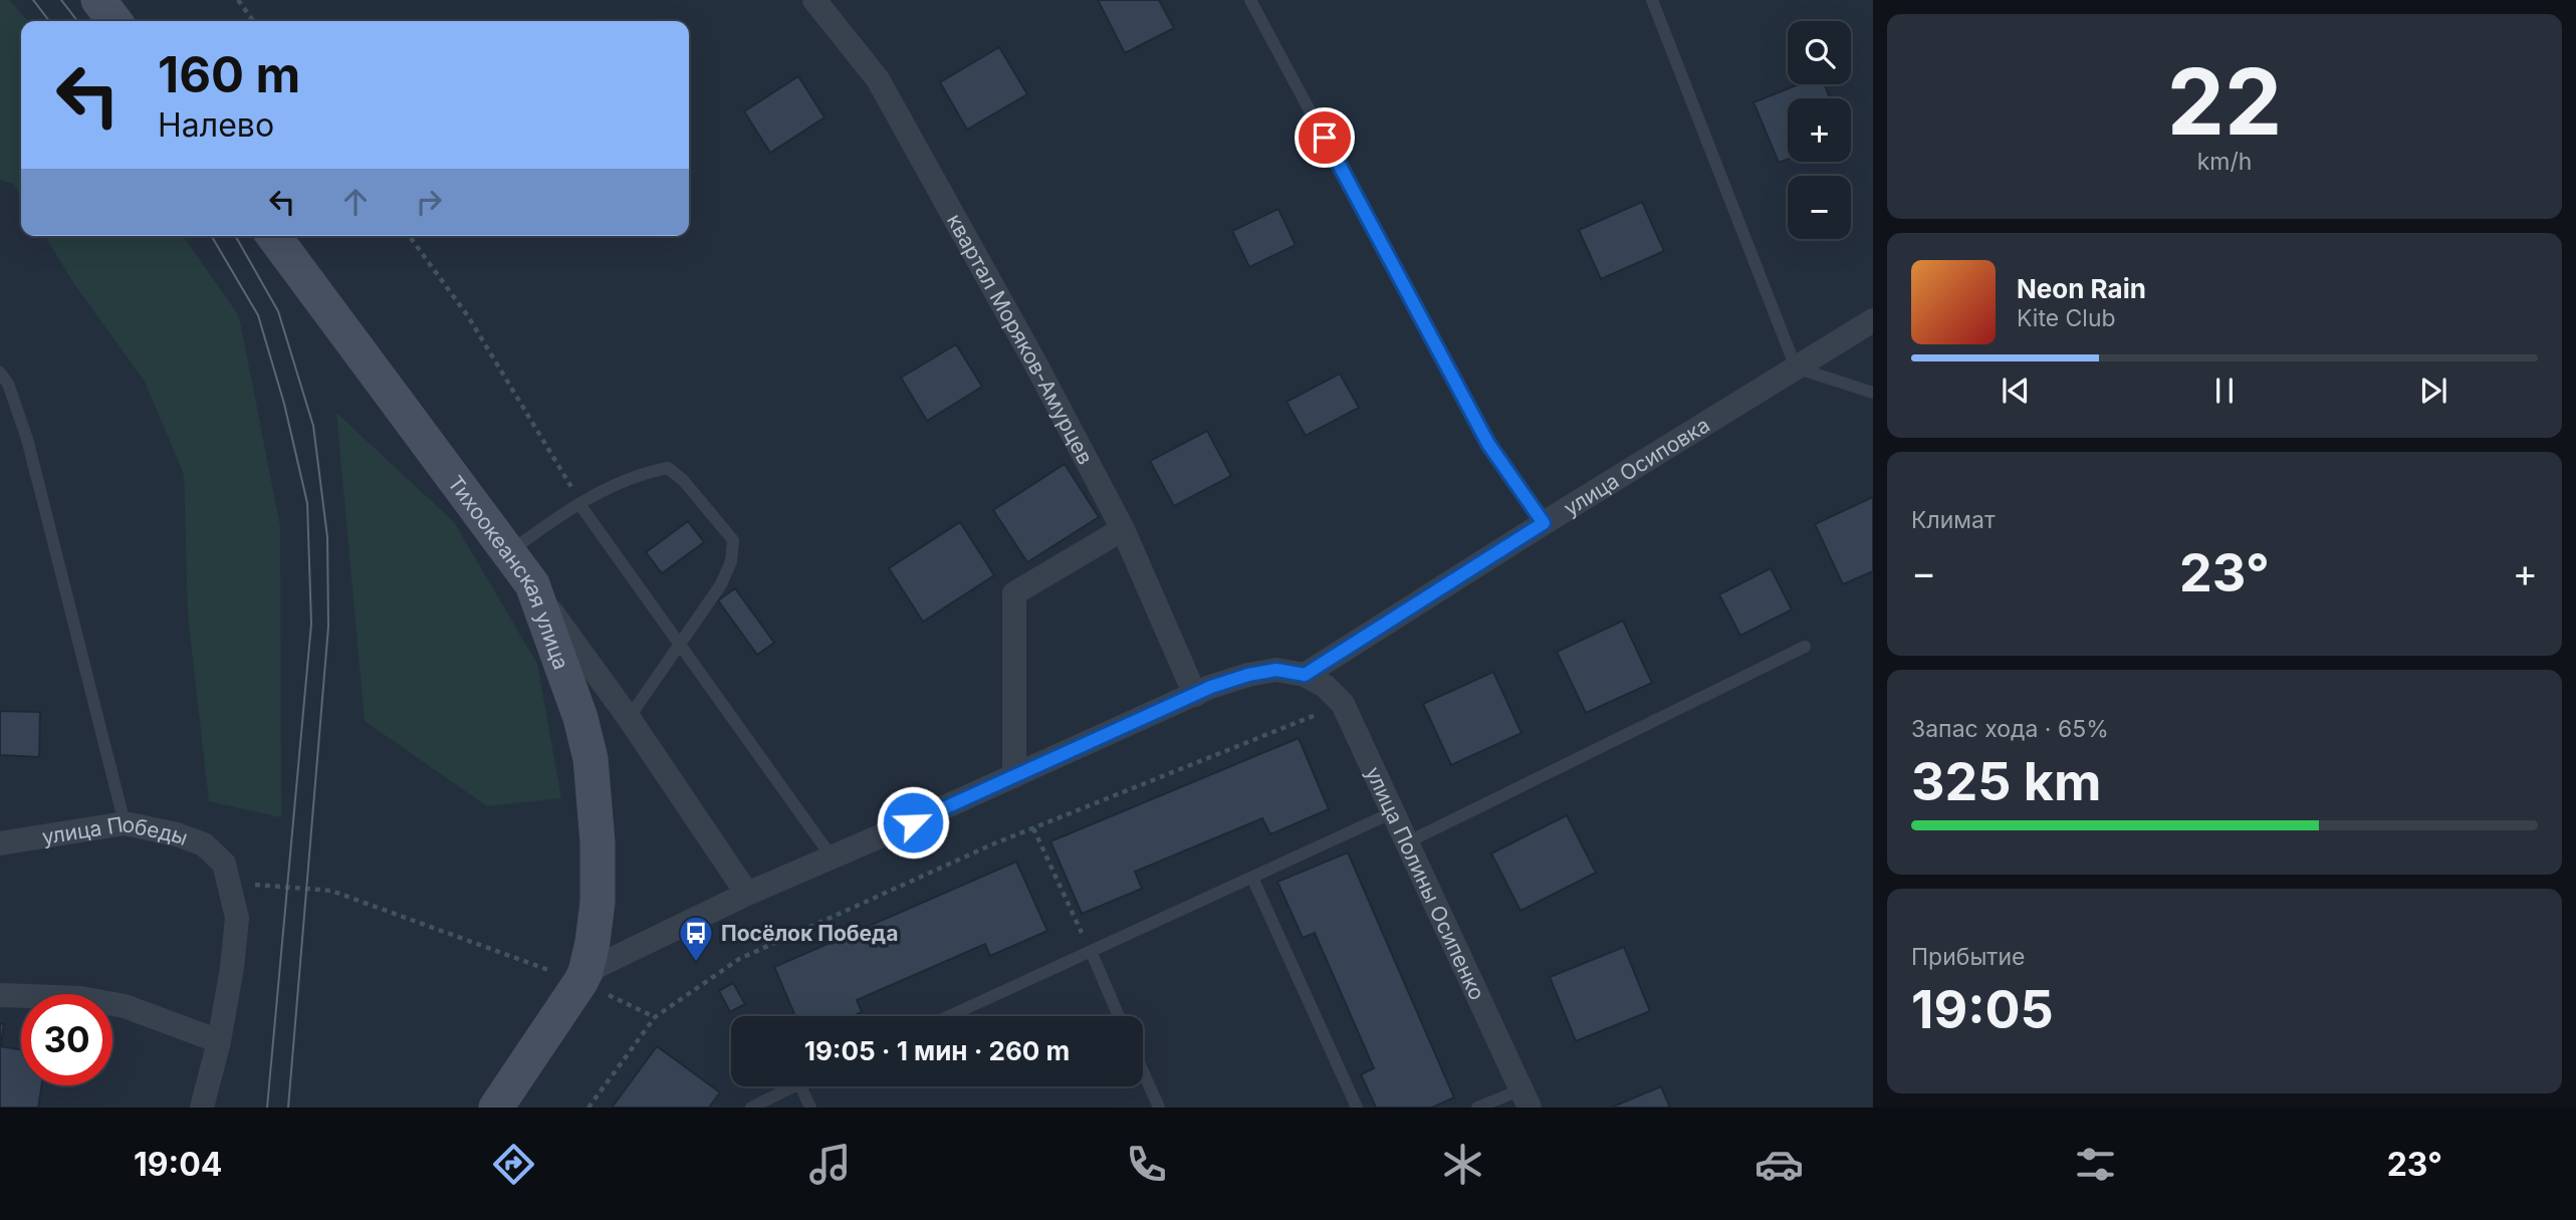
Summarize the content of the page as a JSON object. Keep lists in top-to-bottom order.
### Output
{
  "streets": {
    "main road": ["Тихоокеанская улица"],
    "street": [
      "квартал Моряков-Амурцев",
      "улица Осиповка",
      "улица Победы",
      "улица Полины Осипенко"
    ]
  },
  "crossings": [
    ["улица Осиповка", "улица Полины Осипенко"]
  ],
  "places": {
    "bus stop": ["Посёлок Победа"]
  },
  "page": {
    "tile": [
      ["22", "km/h"],
      "Климат",
      ["Запас хода · 65%", "325 km"],
      ["Прибытие", "19:05"]
    ],
    "map_buttons": ["+", "−"],
    "turn": ["160 m", "Налево"],
    "song": ["Neon Rain", "Kite Club"],
    "heat": ["−", "23°", "+"],
    "limit": "30",
    "trip": "19:05 · 1 мин · 260 m",
    "tabs": ["19:04", "23°"]
  }
}
